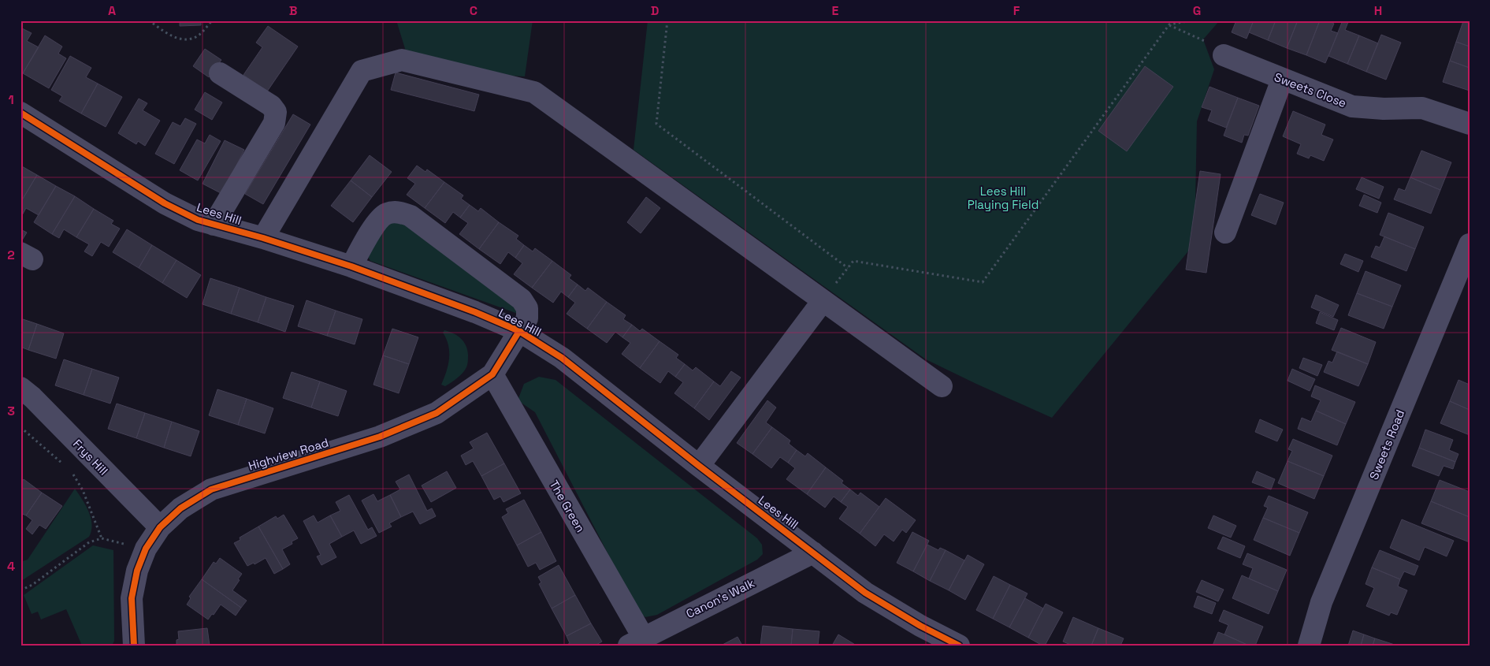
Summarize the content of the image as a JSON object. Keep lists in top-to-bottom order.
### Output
{
  "streets": {
    "street": [
      "Sweets Close",
      "Lees Hill",
      "Sweets Road",
      "Highview Road",
      "Frys Hill",
      "The Green",
      "Canon's Walk"
    ]
  },
  "crossings": [
    ["Lees Hill", "Highview Road"],
    ["Lees Hill", "Canon's Walk"],
    ["Highview Road", "Frys Hill"],
    ["Highview Road", "The Green"],
    ["The Green", "Canon's Walk"]
  ],
  "parks": ["Lees Hill Playing Field"],
  "grid": {
    "columns": [
      "A",
      "B",
      "C",
      "D",
      "E",
      "F",
      "G",
      "H"
    ],
    "rows": [
      "1",
      "2",
      "3",
      "4"
    ]
  }
}
